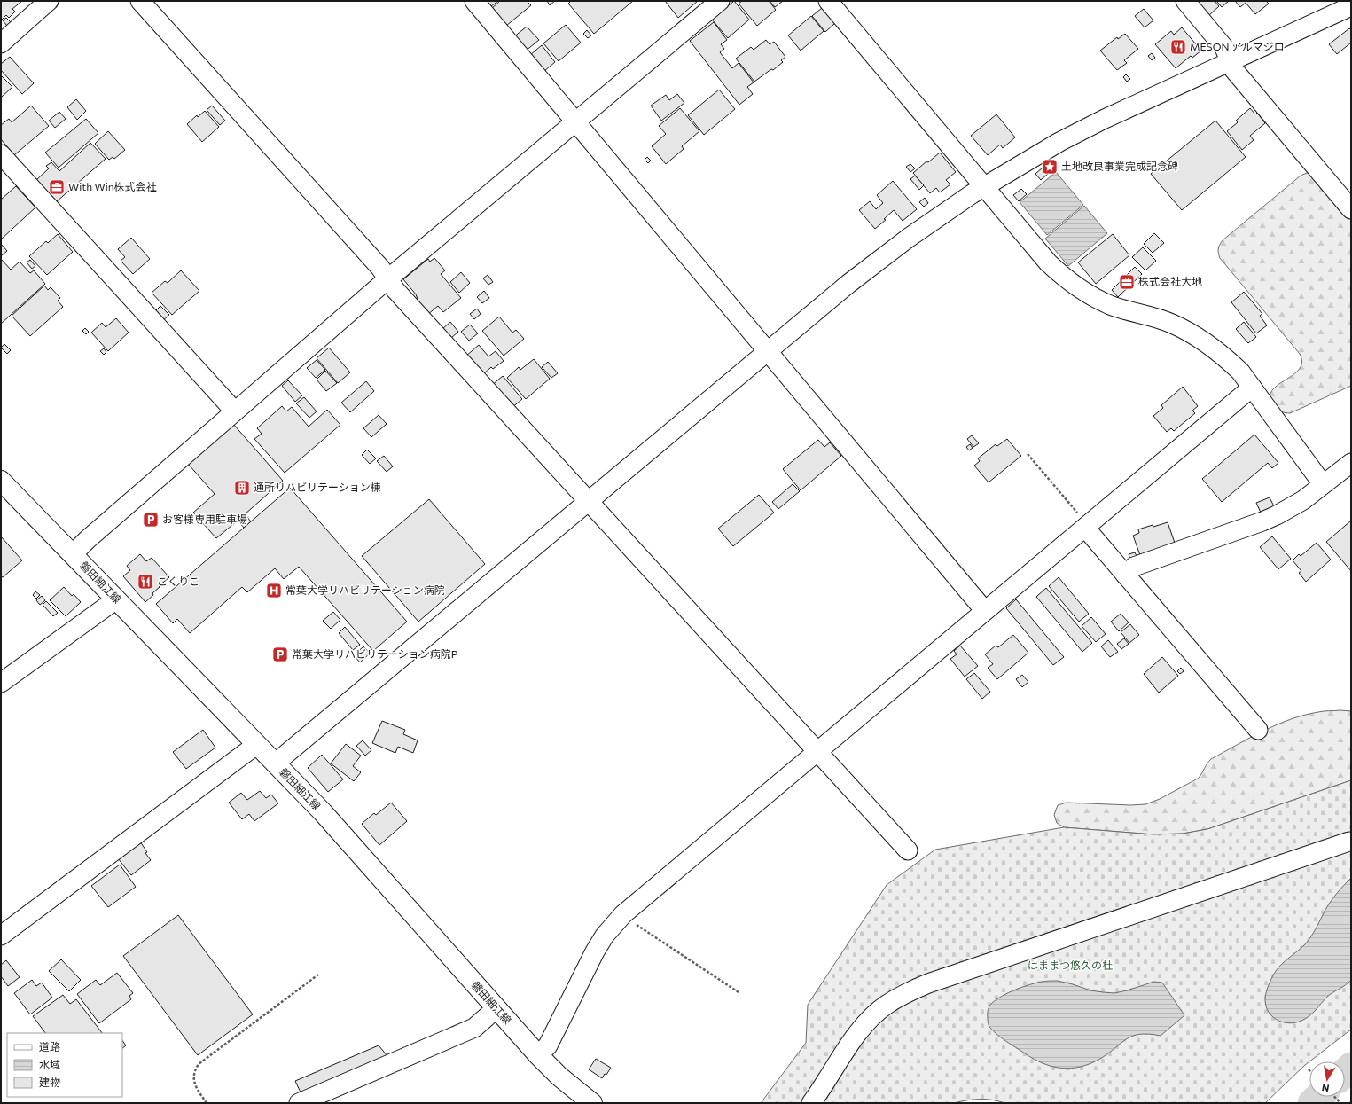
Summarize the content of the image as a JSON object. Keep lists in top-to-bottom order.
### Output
{
  "streets": {
    "main road": ["磐田細江線"]
  },
  "parks": ["はままつ悠久の杜"],
  "places": {
    "restaurant": ["MESON アルマジロ", "こくりこ"],
    "place": ["土地改良事業完成記念碑"],
    "office": ["With Win株式会社", "株式会社大地"],
    "building": ["通所リハビリテーション棟"],
    "parking": ["お客様専用駐車場", "常葉大学リハビリテーション病院P"],
    "hospital": ["常葉大学リハビリテーション病院"]
  },
  "legend": ["道路", "水域", "建物"],
  "north": "bottom"
}
